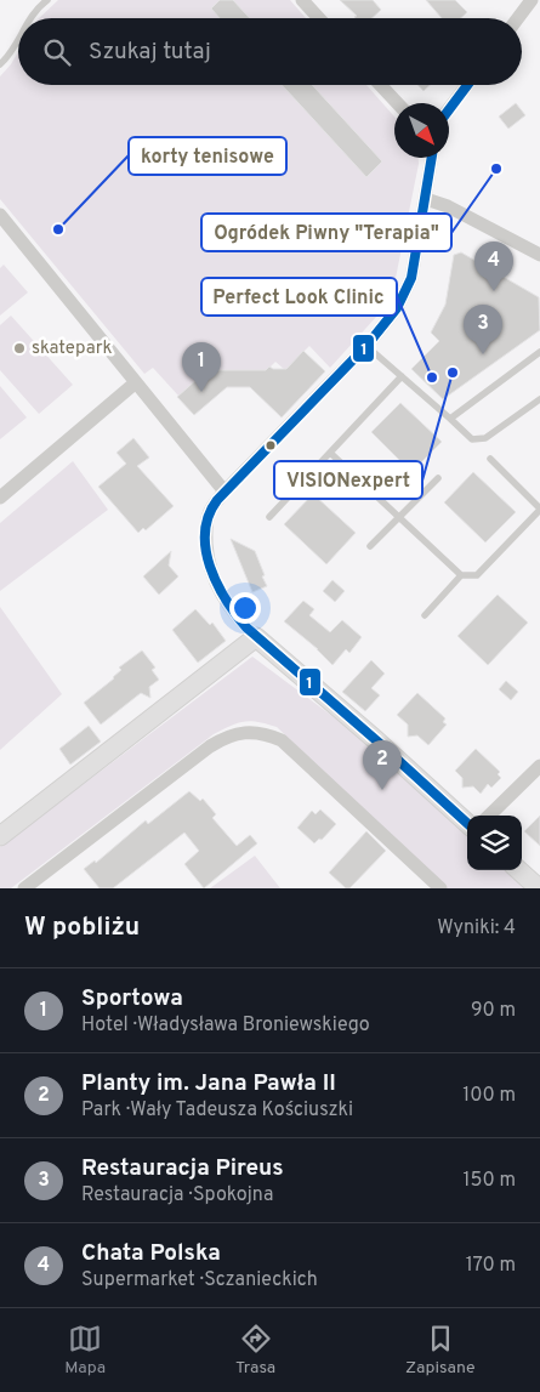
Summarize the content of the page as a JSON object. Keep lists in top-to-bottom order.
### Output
{
  "places": [
    "Ogródek Piwny \"Terapia\"",
    "korty tenisowe",
    "skatepark",
    "VISIONexpert",
    "Perfect Look Clinic"
  ],
  "lines": ["transit line 1"],
  "north": "bottom right",
  "page": {
    "search": "Szukaj tutaj",
    "pins": [
      "4",
      "3",
      "1",
      "2"
    ],
    "heading": ["W pobliżu", "Wyniki: 4"],
    "list": [
      {
        "mark": "1",
        "name": "Sportowa",
        "note": "Hotel · Władysława Broniewskiego",
        "value": "90 m"
      },
      {
        "mark": "2",
        "name": "Planty im. Jana Pawła II",
        "note": "Park · Wały Tadeusza Kościuszki",
        "value": "100 m"
      },
      {
        "mark": "3",
        "name": "Restauracja Pireus",
        "note": "Restauracja · Spokojna",
        "value": "150 m"
      },
      {
        "mark": "4",
        "name": "Chata Polska",
        "note": "Supermarket · Sczanieckich",
        "value": "170 m"
      }
    ],
    "nav": ["Mapa", "Trasa", "Zapisane"]
  }
}
